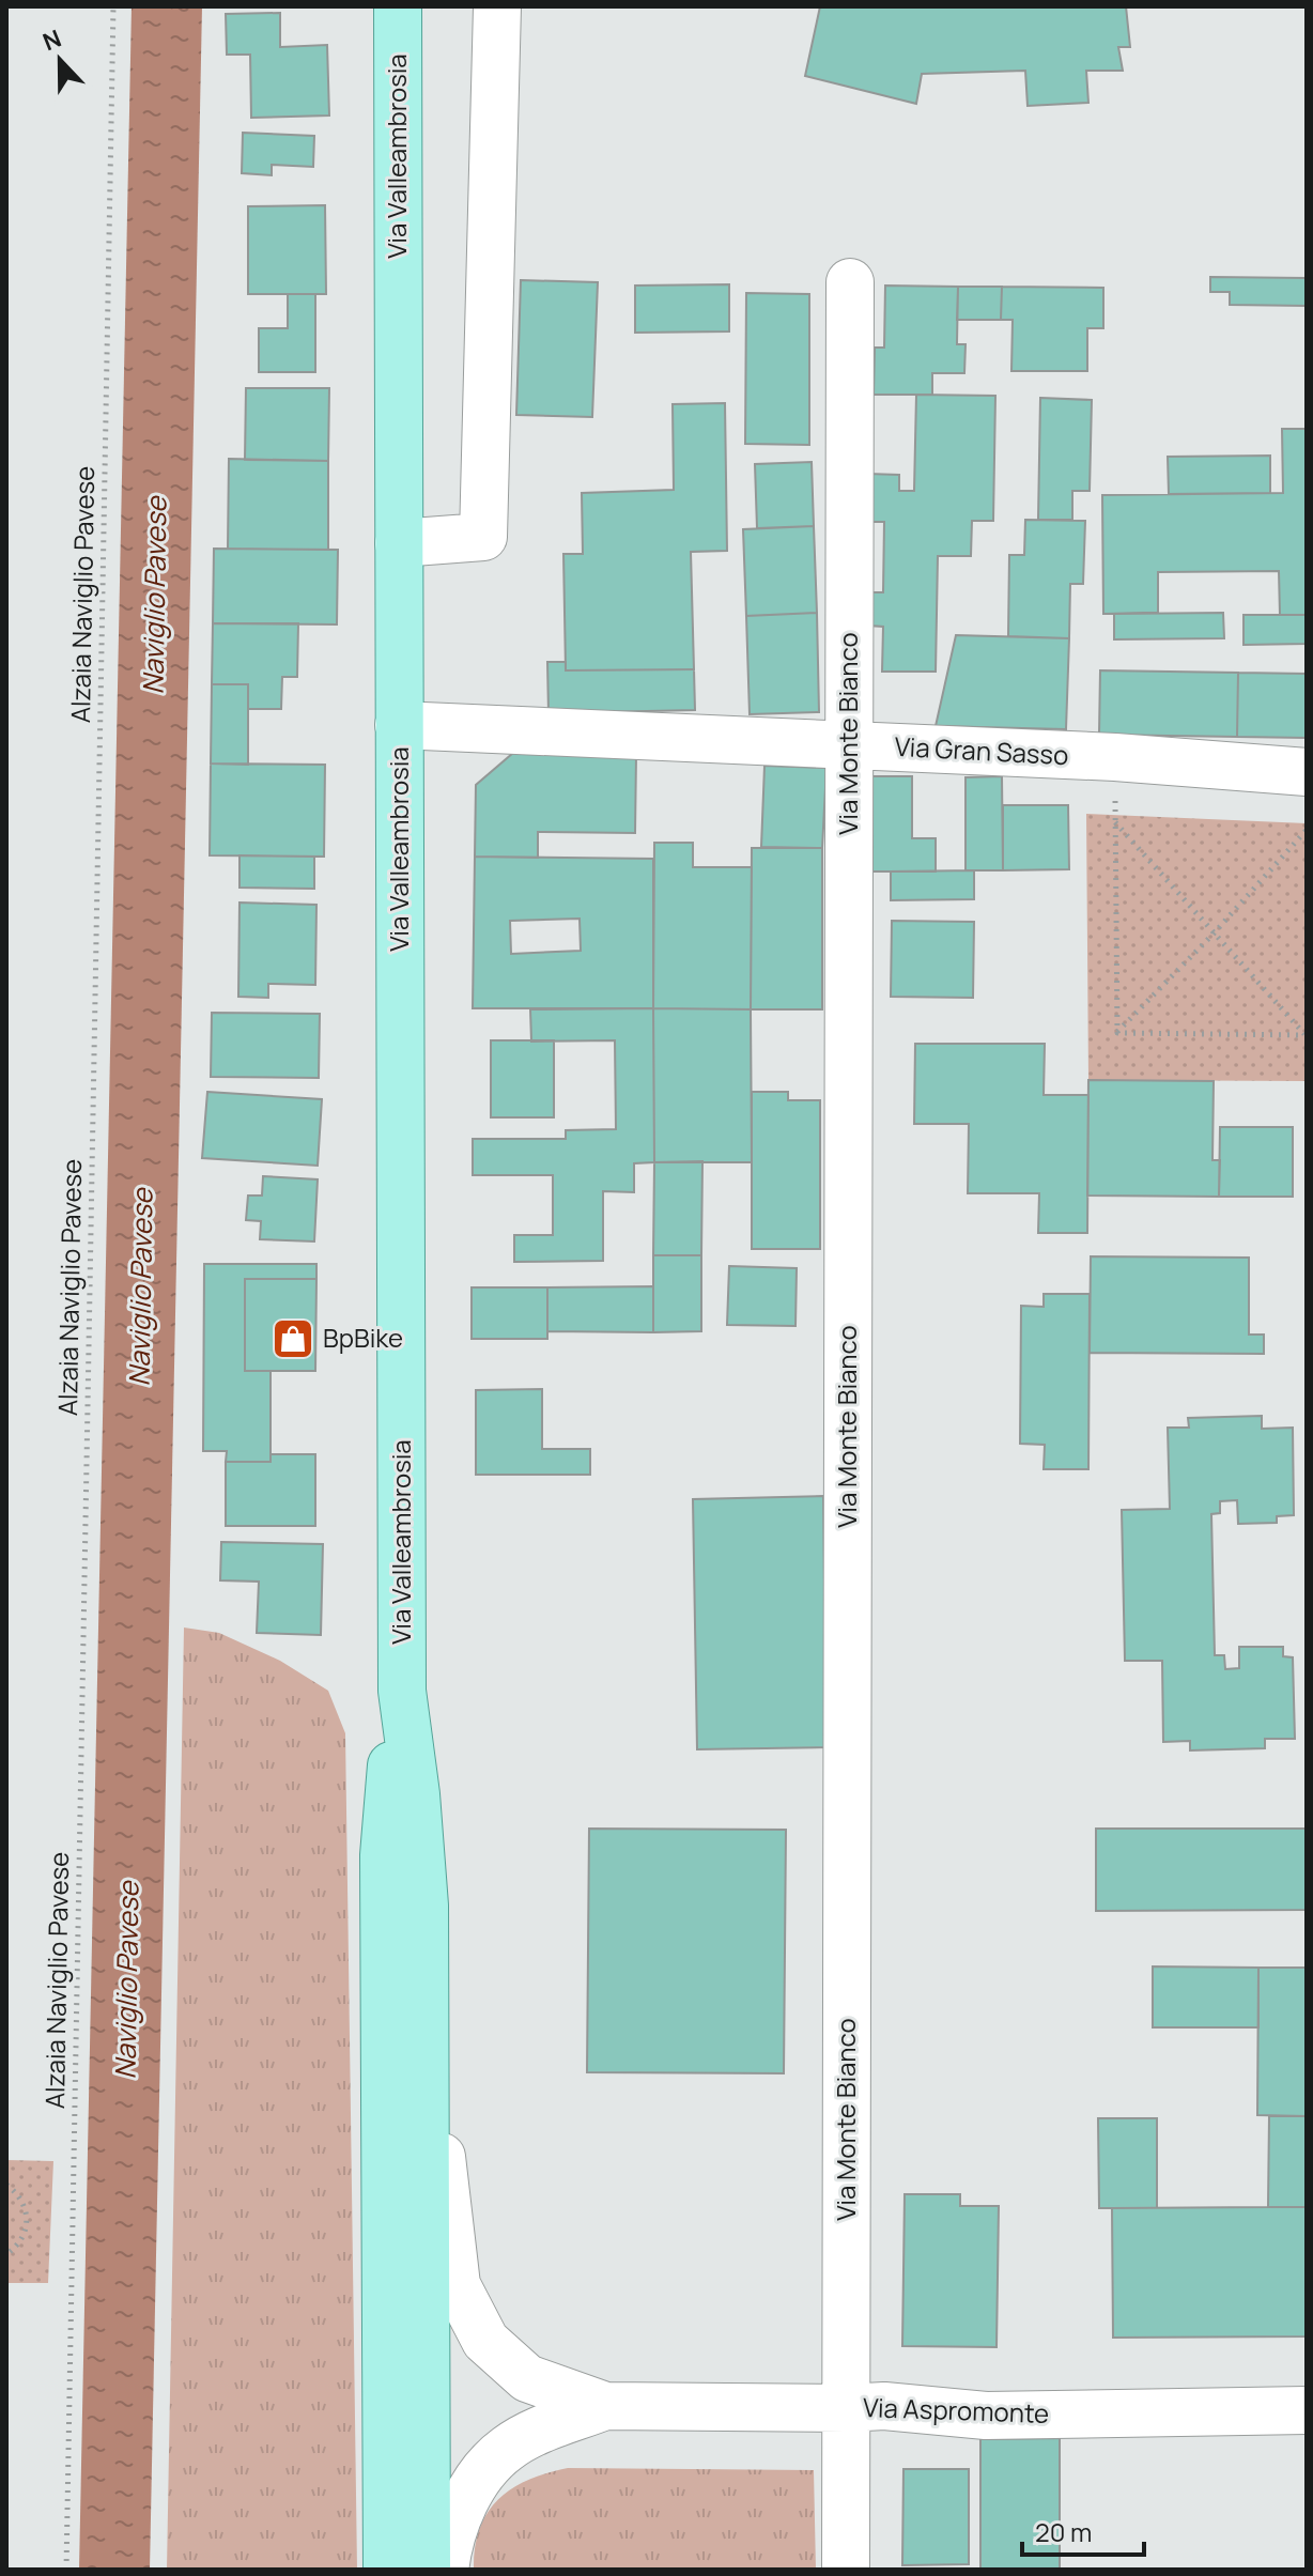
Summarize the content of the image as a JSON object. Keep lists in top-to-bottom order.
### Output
{
  "streets": {
    "main road": ["Via Valleambrosia"],
    "street": ["Via Monte Bianco", "Via Gran Sasso", "Via Aspromonte"],
    "path": ["Alzaia Naviglio Pavese"]
  },
  "crossings": [
    ["Via Valleambrosia", "Via Gran Sasso"],
    ["Via Monte Bianco", "Via Gran Sasso"],
    ["Via Monte Bianco", "Via Aspromonte"]
  ],
  "water": ["Naviglio Pavese"],
  "places": {
    "shop": ["BpBike"]
  },
  "scale_bar": "20 m",
  "north": "top"
}
